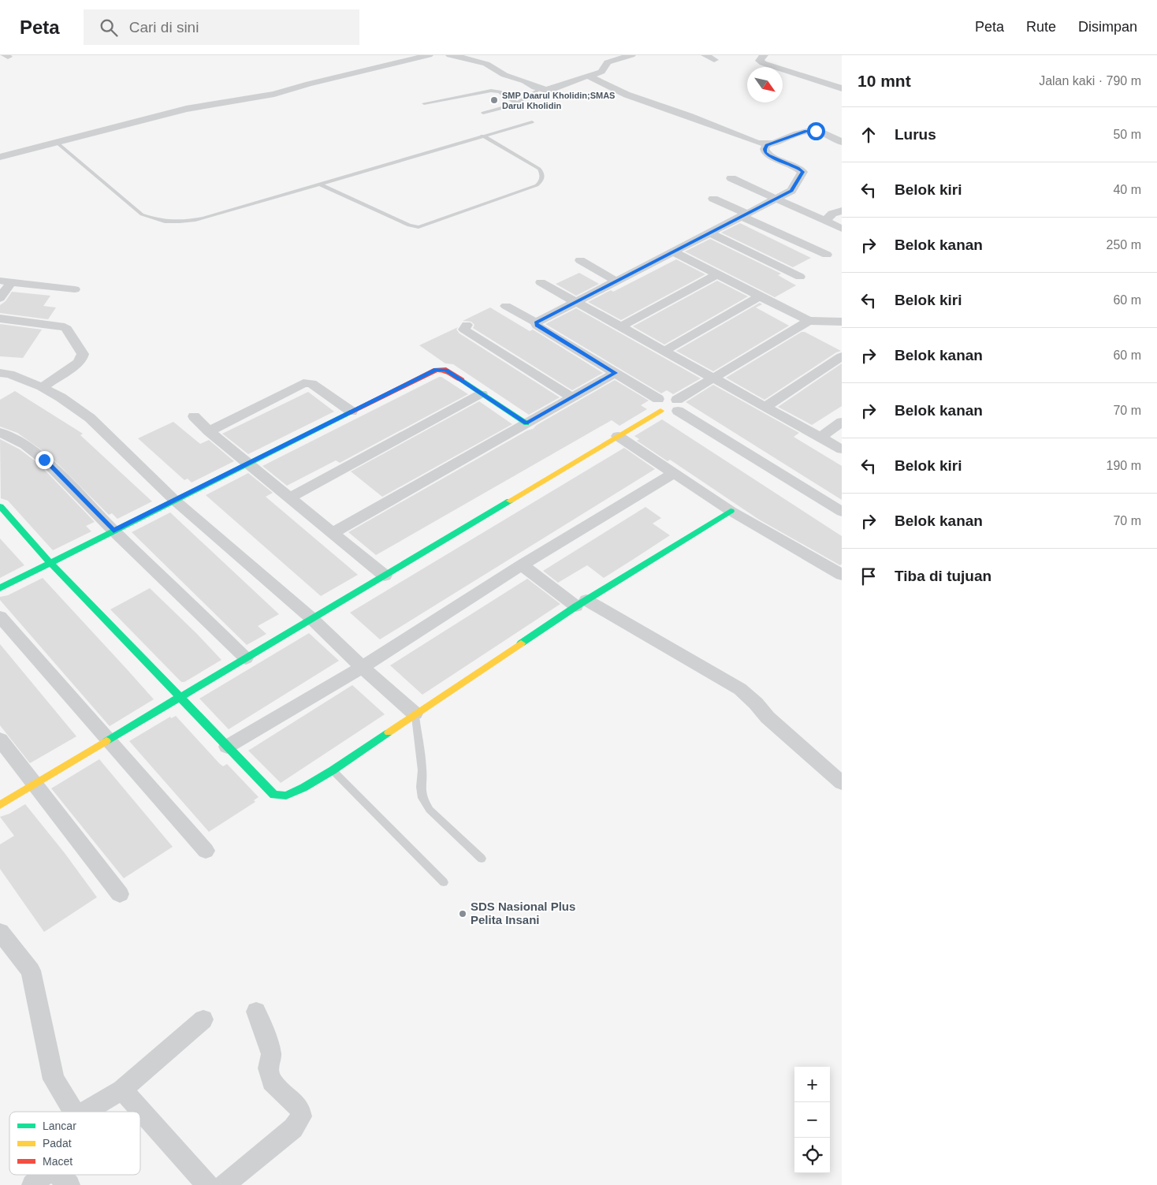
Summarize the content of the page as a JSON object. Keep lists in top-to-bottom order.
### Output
{
  "places": ["SMP Daarul Kholidin;SMAS Darul Kholidin", "SDS Nasional Plus Pelita Insani"],
  "legend": ["Lancar", "Padat", "Macet"],
  "north": "bottom right",
  "page": {
    "header": "Peta",
    "search": "Cari di sini",
    "nav": ["Peta", "Rute", "Disimpan"],
    "heading": ["10 mnt", "Jalan kaki · 790 m"],
    "list": [
      ["Lurus", "50 m"],
      ["Belok kiri", "40 m"],
      ["Belok kanan", "250 m"],
      ["Belok kiri", "60 m"],
      ["Belok kanan", "60 m"],
      ["Belok kanan", "70 m"],
      ["Belok kiri", "190 m"],
      ["Belok kanan", "70 m"],
      "Tiba di tujuan"
    ],
    "map_buttons": ["+", "−"]
  }
}
